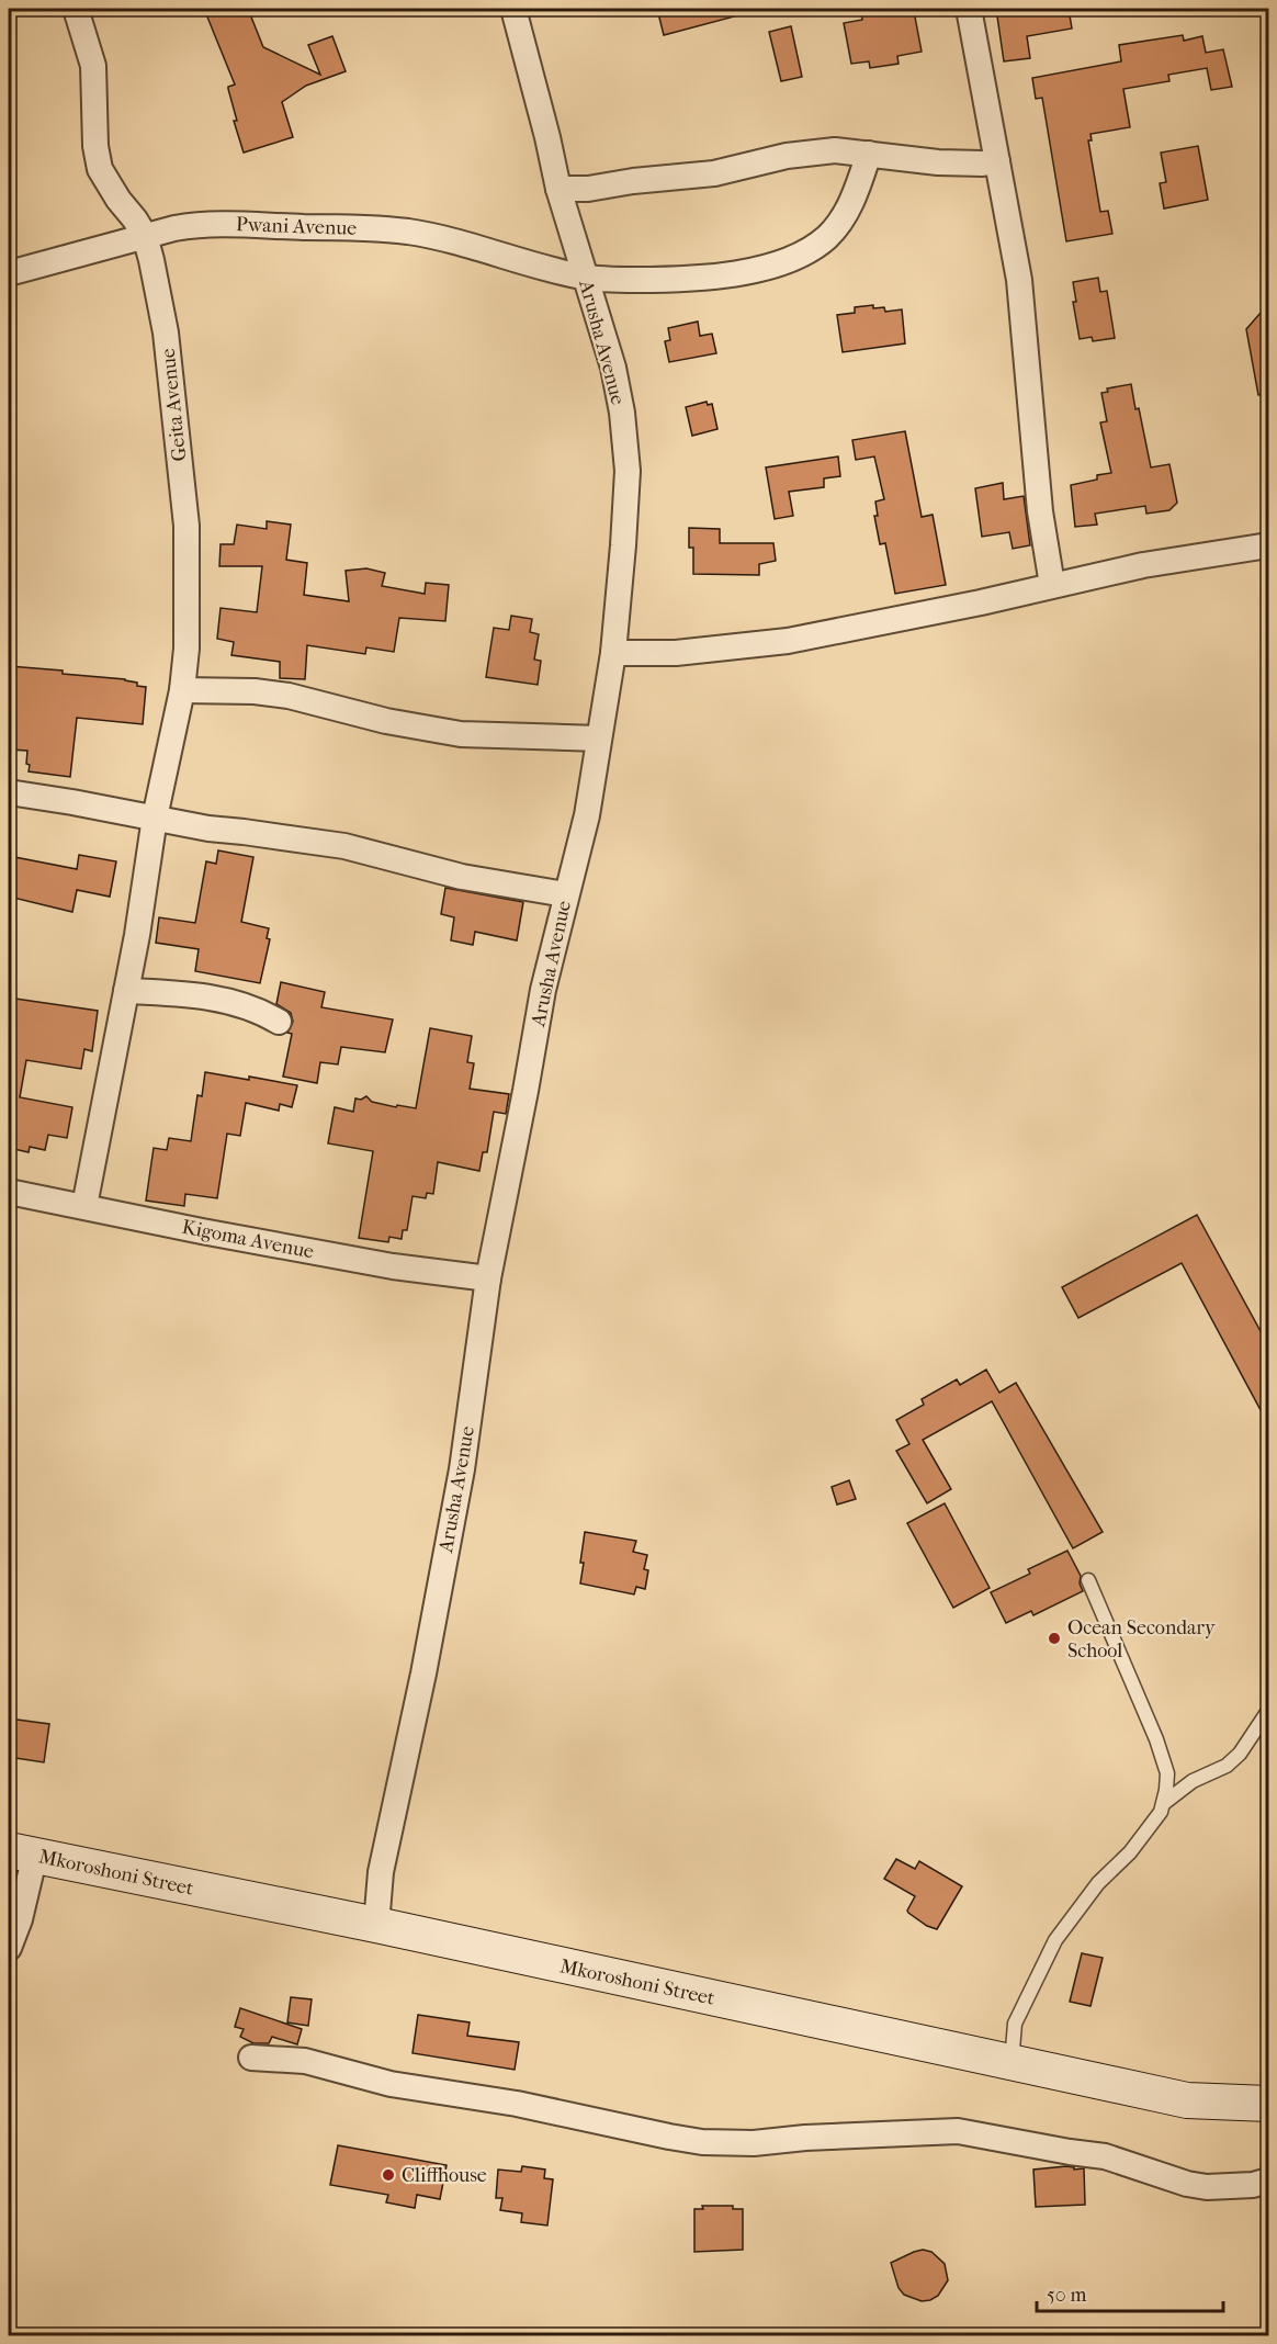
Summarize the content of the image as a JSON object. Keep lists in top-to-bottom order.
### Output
{
  "streets": {
    "street": [
      "Pwani Avenue",
      "Arusha Avenue",
      "Geita Avenue",
      "Kigoma Avenue",
      "Mkoroshoni Street"
    ]
  },
  "crossings": [
    ["Pwani Avenue", "Arusha Avenue"],
    ["Pwani Avenue", "Geita Avenue"],
    ["Arusha Avenue", "Kigoma Avenue"],
    ["Arusha Avenue", "Mkoroshoni Street"],
    ["Geita Avenue", "Kigoma Avenue"]
  ],
  "places": ["Ocean Secondary School", "Cliffhouse"],
  "scale_bar": "50 m"
}
